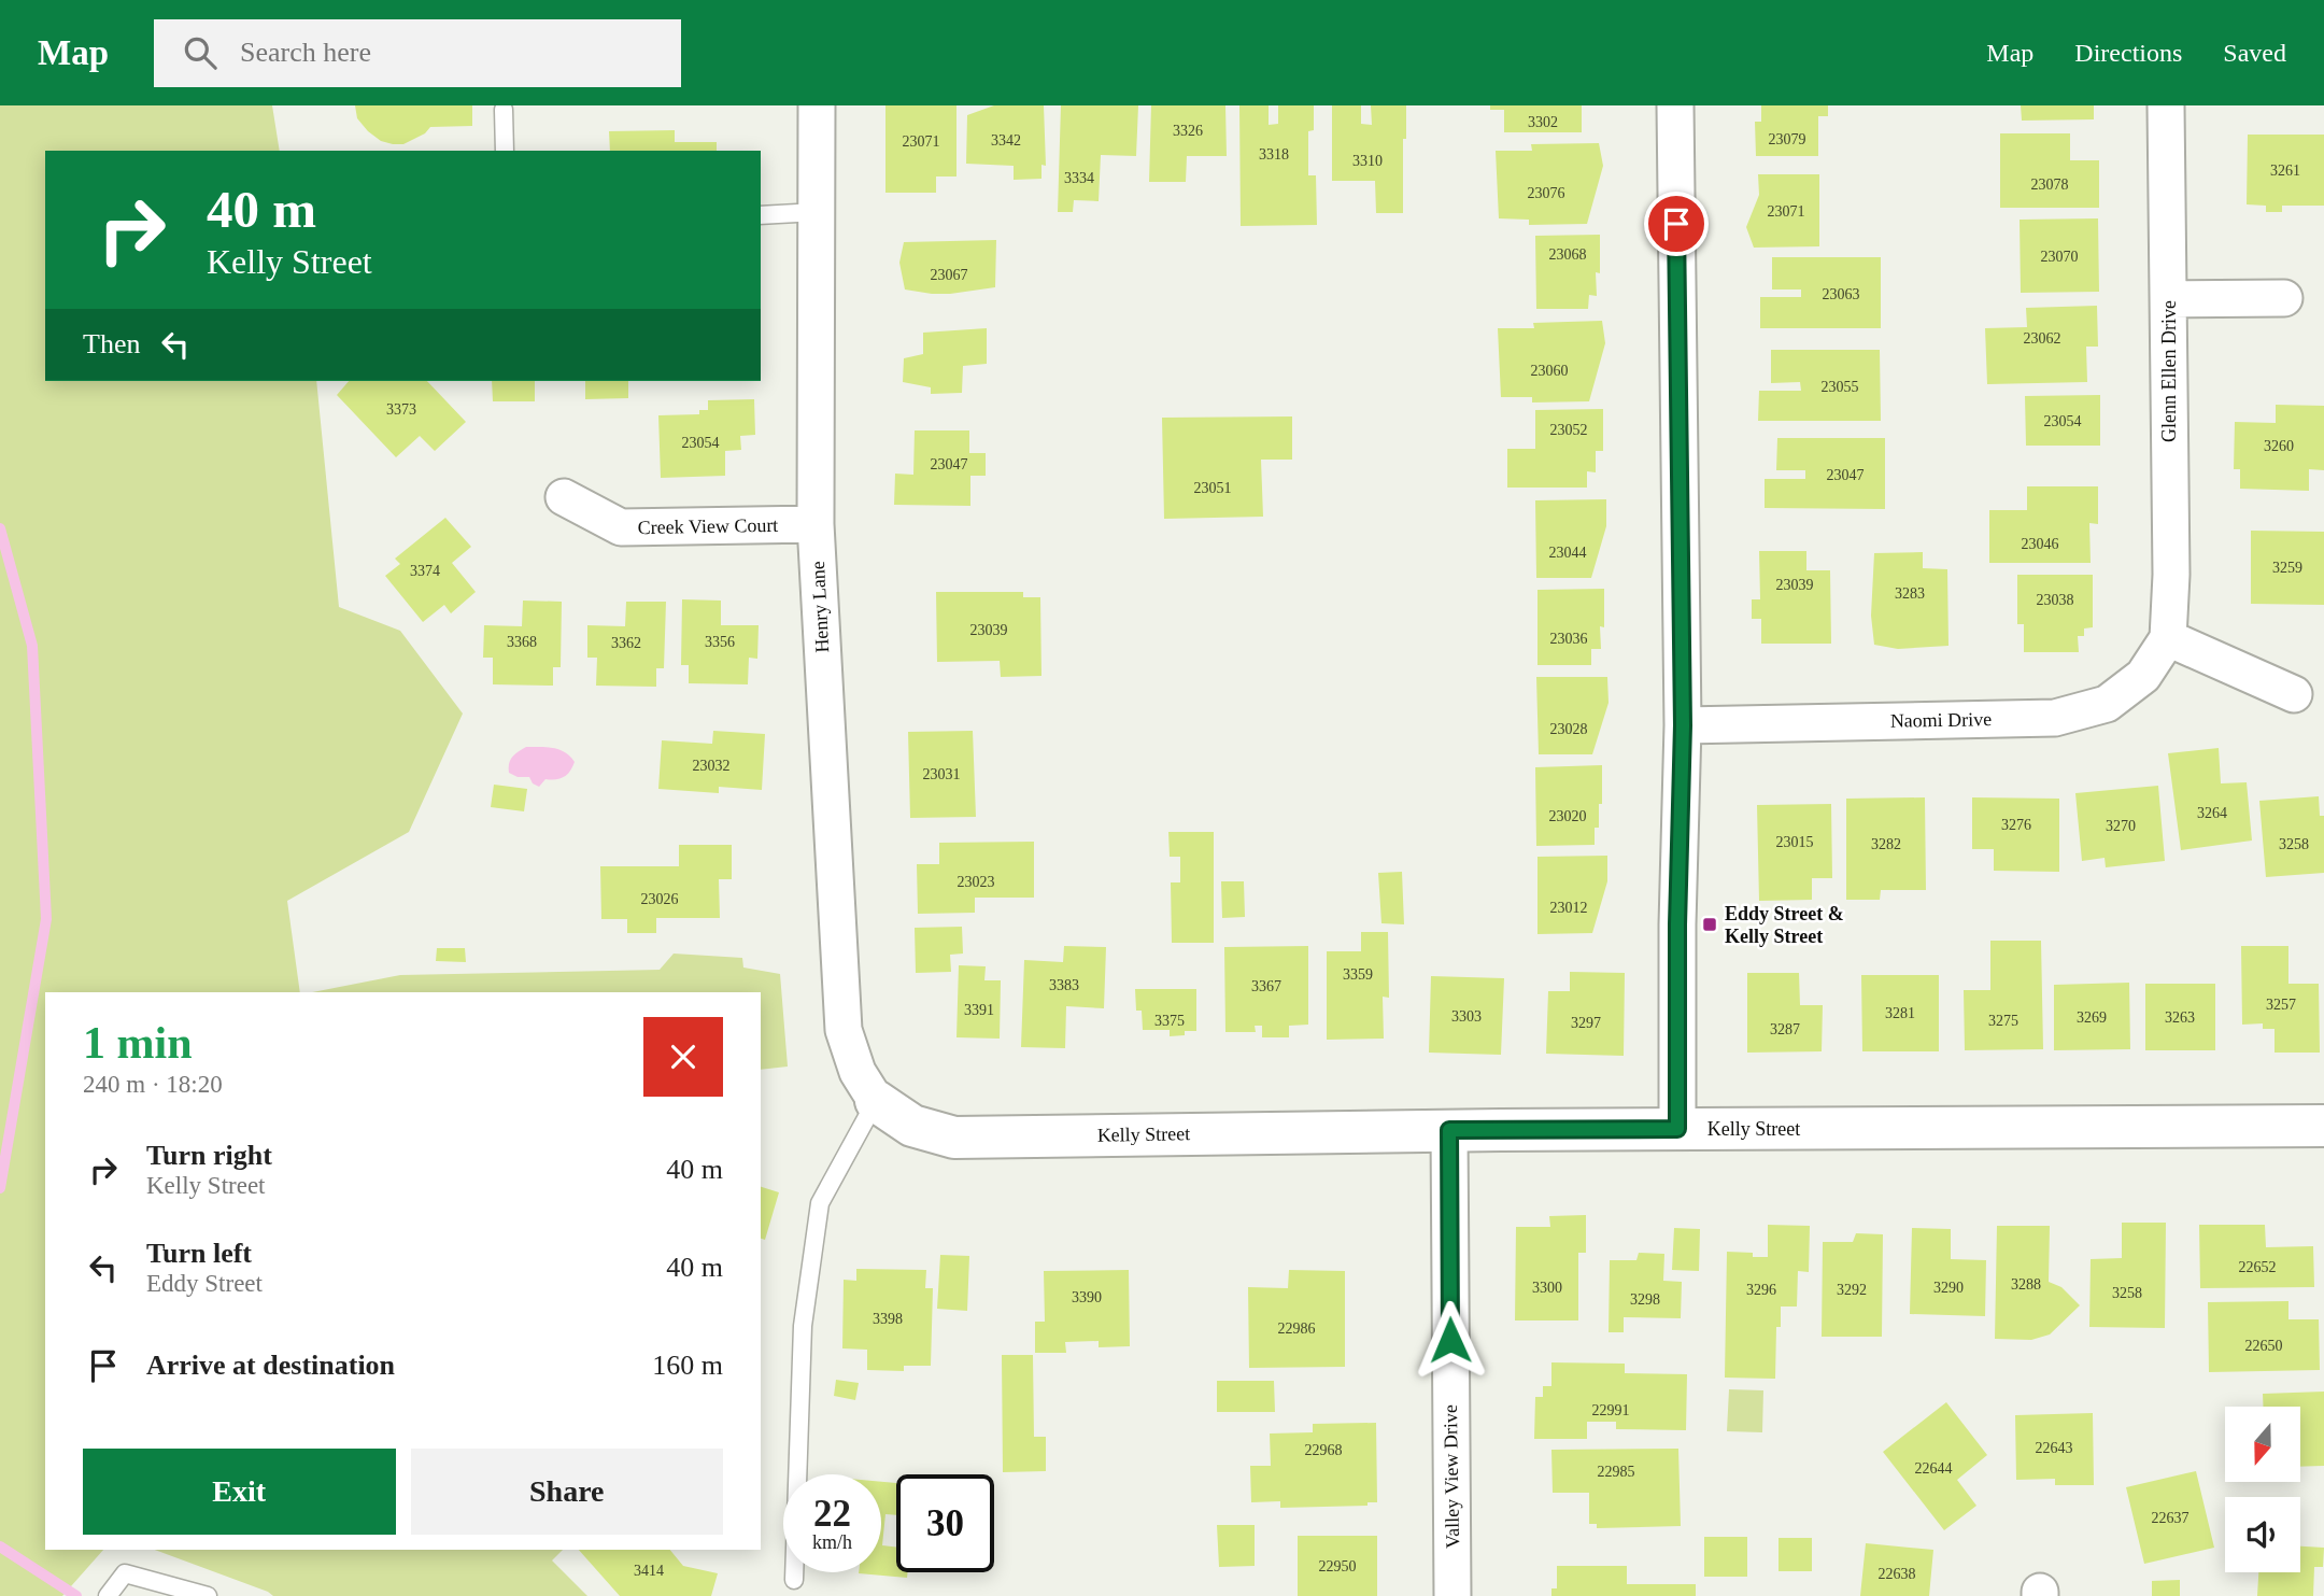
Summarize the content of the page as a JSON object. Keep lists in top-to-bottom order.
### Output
{
  "streets": {
    "street": [
      "Glenn Ellen Drive",
      "Creek View Court",
      "Henry Lane",
      "Naomi Drive",
      "Kelly Street",
      "Valley View Drive"
    ]
  },
  "crossings": [
    ["Glenn Ellen Drive", "Naomi Drive"],
    ["Creek View Court", "Henry Lane"],
    ["Henry Lane", "Kelly Street"],
    ["Kelly Street", "Valley View Drive"]
  ],
  "places": {
    "transit": ["Eddy Street & Kelly Street"]
  },
  "house_numbers": [
    "3302",
    "3326",
    "23079",
    "3342",
    "23071",
    "3318",
    "3310",
    "3261",
    "3334",
    "23078",
    "23076",
    "23071",
    "23068",
    "23070",
    "23067",
    "23063",
    "23062",
    "23060",
    "23055",
    "3373",
    "23054",
    "23052",
    "23054",
    "3260",
    "23047",
    "23047",
    "23051",
    "23046",
    "23044",
    "3259",
    "3374",
    "23039",
    "3283",
    "23038",
    "23039",
    "23036",
    "3368",
    "3356",
    "3362",
    "23028",
    "23032",
    "23031",
    "3264",
    "23020",
    "3276",
    "3270",
    "23015",
    "3282",
    "3258",
    "23023",
    "23026",
    "23012",
    "3359",
    "3383",
    "3367",
    "3257",
    "3391",
    "3281",
    "3303",
    "3269",
    "3263",
    "3375",
    "3275",
    "3297",
    "3287",
    "22652",
    "3288",
    "3300",
    "3290",
    "3296",
    "3292",
    "3258",
    "3390",
    "3298",
    "3398",
    "22986",
    "22650",
    "22991",
    "22643",
    "22968",
    "22644",
    "22985",
    "22637",
    "22950",
    "3414",
    "22638"
  ],
  "north": "bottom",
  "page": {
    "header": "Map",
    "search": "Search here",
    "nav": ["Map", "Directions", "Saved"],
    "turn": ["40 m", "Kelly Street"],
    "then": "Then",
    "heading": ["1 min", "240 m · 18:20"],
    "list": [
      {
        "name": "Turn right",
        "note": "Kelly Street",
        "value": "40 m"
      },
      {
        "name": "Turn left",
        "note": "Eddy Street",
        "value": "40 m"
      },
      {
        "name": "Arrive at destination",
        "value": "160 m"
      }
    ],
    "buttons": ["Exit", "Share"],
    "speed": "22 km/h",
    "limit": "30"
  }
}
